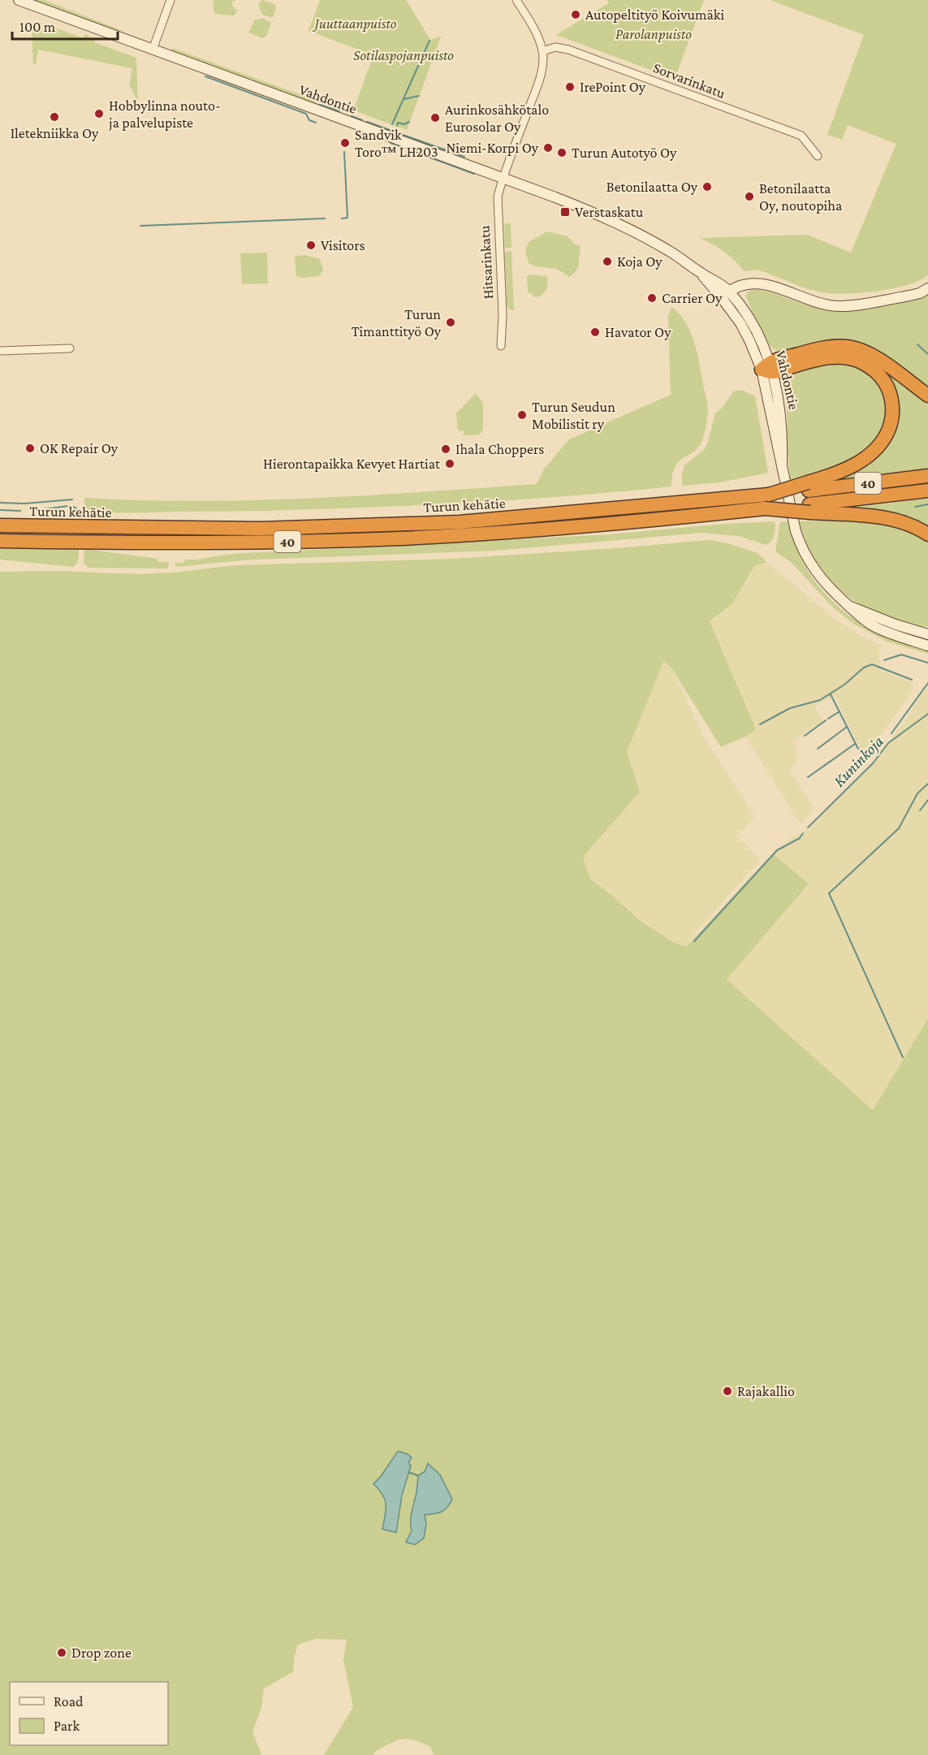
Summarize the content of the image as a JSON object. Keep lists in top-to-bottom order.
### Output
{
  "streets": {
    "highway": ["40", "Turun kehätie"],
    "street": ["Sorvarinkatu", "Vahdontie", "Hitsarinkatu"]
  },
  "crossings": [
    ["Vahdontie", "Hitsarinkatu"],
    ["40", "Turun kehätie"]
  ],
  "water": ["Kuninkoja"],
  "parks": ["Juuttaanpuisto", "Parolanpuisto", "Sotilaspojanpuisto"],
  "places": {
    "other": [
      "Autopeltityö Koivumäki",
      "IrePoint Oy",
      "Hobbylinna nouto- ja palvelupiste",
      "Iletekniikka Oy",
      "Aurinkosähkötalo Eurosolar Oy",
      "Sandvik Toro™ LH203",
      "Niemi-Korpi Oy",
      "Turun Autotyö Oy",
      "Betonilaatta Oy",
      "Betonilaatta Oy, noutopiha",
      "Visitors",
      "Koja Oy",
      "Carrier Oy",
      "Turun Timanttityö Oy",
      "Havator Oy",
      "Turun Seudun Mobilistit ry",
      "OK Repair Oy",
      "Ihala Choppers",
      "Hierontapaikka Kevyet Hartiat",
      "Rajakallio",
      "Drop zone"
    ],
    "transit": ["Verstaskatu"]
  },
  "legend": ["Road", "Park"],
  "scale_bar": "100 m"
}
